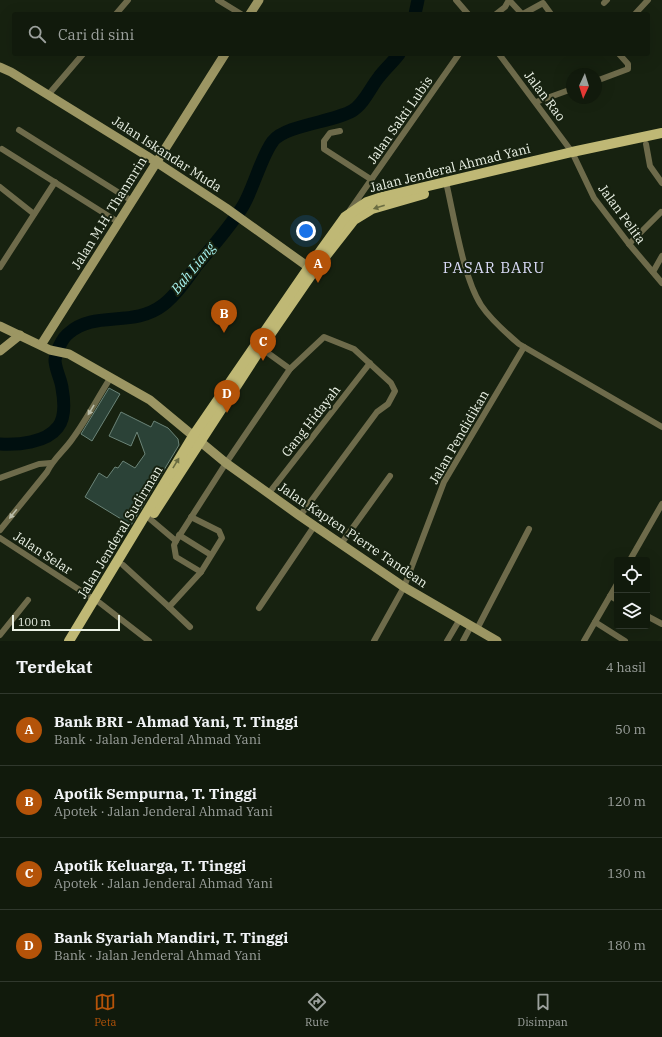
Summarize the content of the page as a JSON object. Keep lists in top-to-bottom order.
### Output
{
  "streets": {
    "main road": ["Jalan Jenderal Ahmad Yani", "Jalan Jenderal Sudirman"],
    "street": [
      "Jalan Rao",
      "Jalan Sakti Lubis",
      "Jalan Iskandar Muda",
      "Jalan M.H. Thanmrin",
      "Jalan Pelita",
      "Gang Hidayah",
      "Jalan Pendidikan",
      "Jalan Kapten Pierre Tandean",
      "Jalan Selar"
    ]
  },
  "crossings": [
    ["Jalan Rao", "Jalan Jenderal Ahmad Yani"],
    ["Jalan Rao", "Jalan Pelita"],
    ["Jalan Sakti Lubis", "Jalan Jenderal Ahmad Yani"],
    ["Jalan Iskandar Muda", "Jalan Jenderal Ahmad Yani"],
    ["Jalan Iskandar Muda", "Jalan M.H. Thanmrin"],
    ["Jalan Jenderal Ahmad Yani", "Jalan Pelita"],
    ["Jalan Jenderal Ahmad Yani", "Jalan Jenderal Sudirman"],
    ["Jalan Jenderal Ahmad Yani", "Jalan Kapten Pierre Tandean"],
    ["Jalan M.H. Thanmrin", "Jalan Kapten Pierre Tandean"],
    ["Gang Hidayah", "Jalan Kapten Pierre Tandean"],
    ["Jalan Pendidikan", "Jalan Kapten Pierre Tandean"],
    ["Jalan Jenderal Sudirman", "Jalan Kapten Pierre Tandean"],
    ["Jalan Jenderal Sudirman", "Jalan Selar"]
  ],
  "districts": ["PASAR BARU"],
  "water": ["Bah Liang"],
  "scale_bar": "100 m",
  "north": "bottom",
  "page": {
    "search": "Cari di sini",
    "pins": [
      "A",
      "B",
      "C",
      "D"
    ],
    "scale": "100 m",
    "heading": ["Terdekat", "4 hasil"],
    "list": [
      {
        "mark": "A",
        "name": "Bank BRI - Ahmad Yani, T. Tinggi",
        "note": "Bank · Jalan Jenderal Ahmad Yani",
        "value": "50 m"
      },
      {
        "mark": "B",
        "name": "Apotik Sempurna, T. Tinggi",
        "note": "Apotek · Jalan Jenderal Ahmad Yani",
        "value": "120 m"
      },
      {
        "mark": "C",
        "name": "Apotik Keluarga, T. Tinggi",
        "note": "Apotek · Jalan Jenderal Ahmad Yani",
        "value": "130 m"
      },
      {
        "mark": "D",
        "name": "Bank Syariah Mandiri, T. Tinggi",
        "note": "Bank · Jalan Jenderal Ahmad Yani",
        "value": "180 m"
      }
    ],
    "nav": ["Peta", "Rute", "Disimpan"]
  }
}
